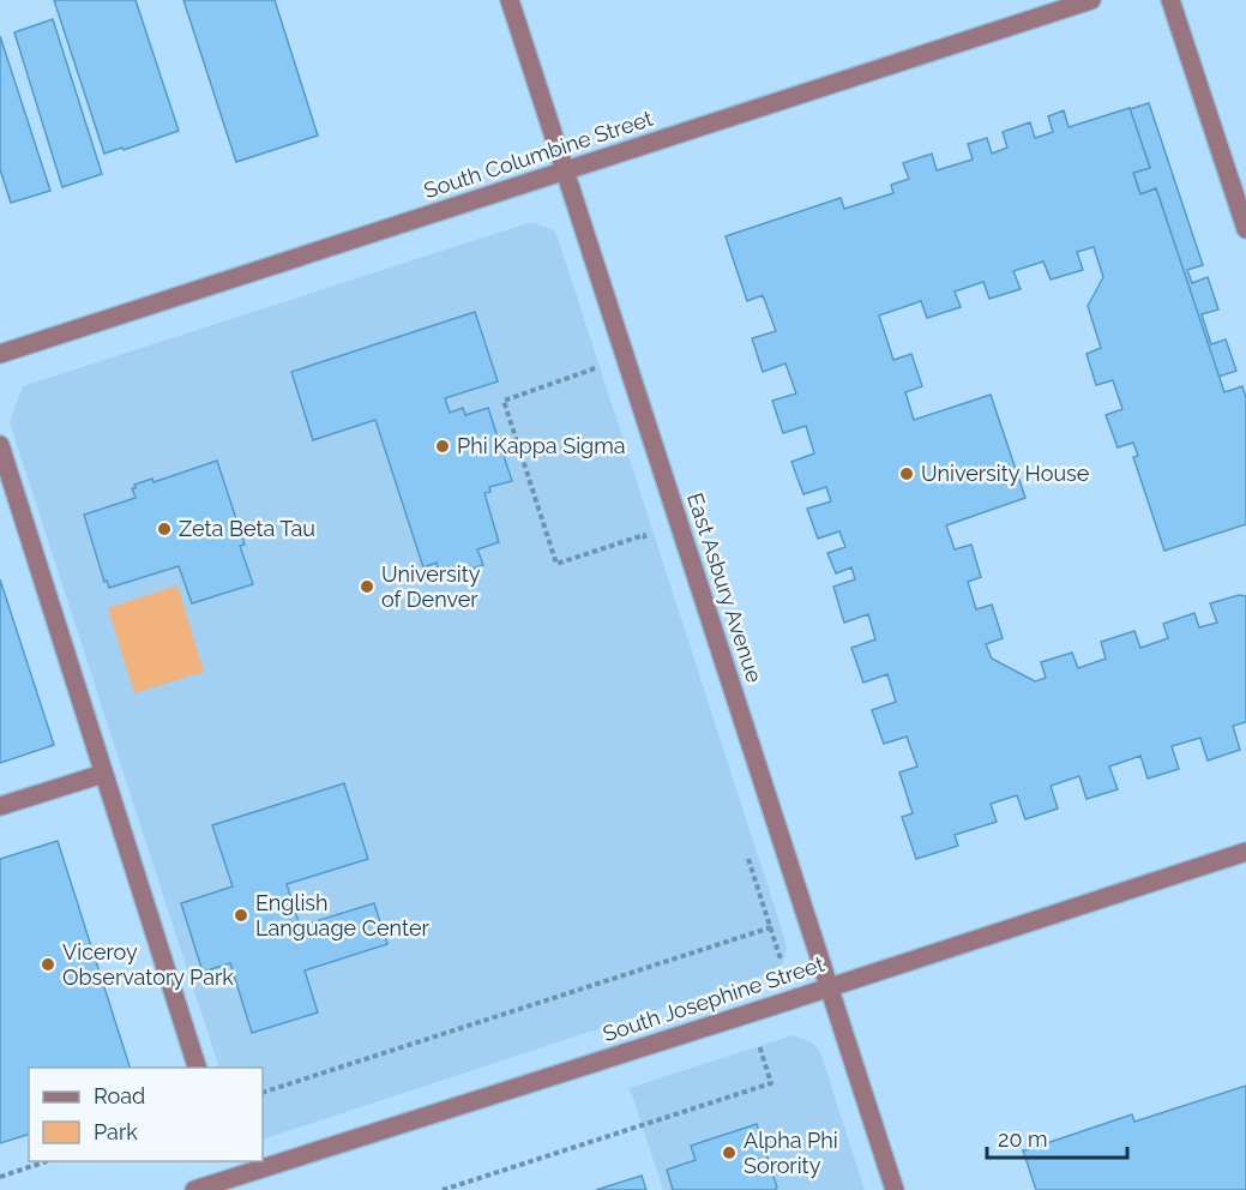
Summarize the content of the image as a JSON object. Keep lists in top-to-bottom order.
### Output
{
  "streets": {
    "street": ["South Columbine Street", "East Asbury Avenue", "South Josephine Street"]
  },
  "crossings": [
    ["South Columbine Street", "East Asbury Avenue"],
    ["East Asbury Avenue", "South Josephine Street"]
  ],
  "places": [
    "Phi Kappa Sigma",
    "University House",
    "Zeta Beta Tau",
    "University of Denver",
    "English Language Center",
    "Viceroy Observatory Park",
    "Alpha Phi Sorority"
  ],
  "legend": ["Road", "Park"],
  "scale_bar": "20 m"
}
